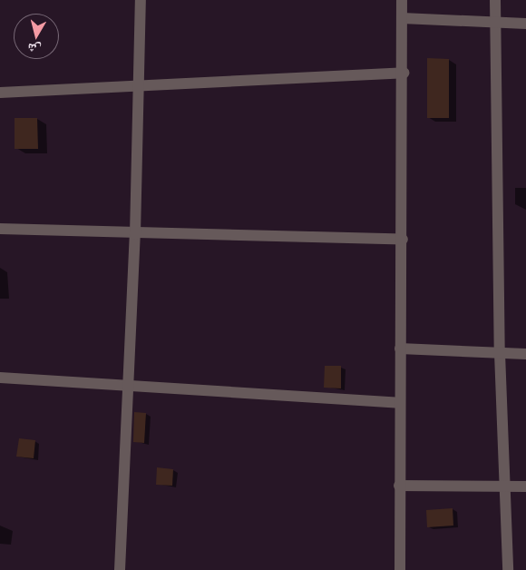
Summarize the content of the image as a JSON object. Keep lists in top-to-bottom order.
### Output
{
  "north": "bottom"
}
